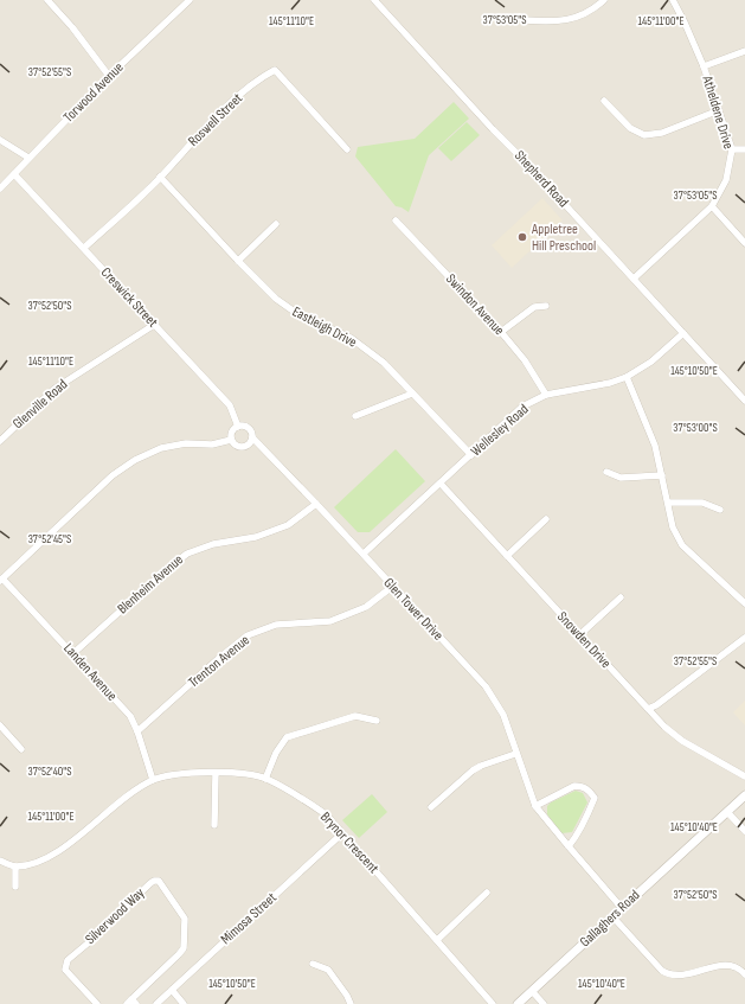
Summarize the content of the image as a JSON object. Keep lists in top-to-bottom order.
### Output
{
  "streets": {
    "street": [
      "Torwood Avenue",
      "Atheldene Drive",
      "Roswell Street",
      "Shepherd Road",
      "Creswick Street",
      "Swindon Avenue",
      "Eastleigh Drive",
      "Glenville Road",
      "Wellesley Road",
      "Blenheim Avenue",
      "Glen Tower Drive",
      "Snowden Drive",
      "Trenton Avenue",
      "Landen Avenue",
      "Brynor Crescent",
      "Silverwood Way",
      "Mimosa Street",
      "Gallaghers Road"
    ]
  },
  "crossings": [
    ["Torwood Avenue", "Creswick Street"],
    ["Atheldene Drive", "Shepherd Road"],
    ["Roswell Street", "Creswick Street"],
    ["Roswell Street", "Eastleigh Drive"],
    ["Shepherd Road", "Wellesley Road"],
    ["Creswick Street", "Glenville Road"],
    ["Creswick Street", "Glen Tower Drive"],
    ["Swindon Avenue", "Wellesley Road"],
    ["Eastleigh Drive", "Wellesley Road"],
    ["Wellesley Road", "Glen Tower Drive"],
    ["Wellesley Road", "Snowden Drive"],
    ["Blenheim Avenue", "Glen Tower Drive"],
    ["Blenheim Avenue", "Landen Avenue"],
    ["Glen Tower Drive", "Trenton Avenue"],
    ["Glen Tower Drive", "Gallaghers Road"],
    ["Trenton Avenue", "Landen Avenue"],
    ["Landen Avenue", "Brynor Crescent"],
    ["Brynor Crescent", "Mimosa Street"]
  ],
  "places": ["Appletree Hill Preschool"],
  "coordinates": [
    "37°53'05\"S",
    "145°11'10\"E",
    "145°11'00\"E",
    "37°52'55\"S",
    "37°52'50\"S",
    "145°10'50\"E",
    "37°53'00\"S",
    "37°52'45\"S",
    "37°52'40\"S",
    "145°10'40\"E"
  ]
}
